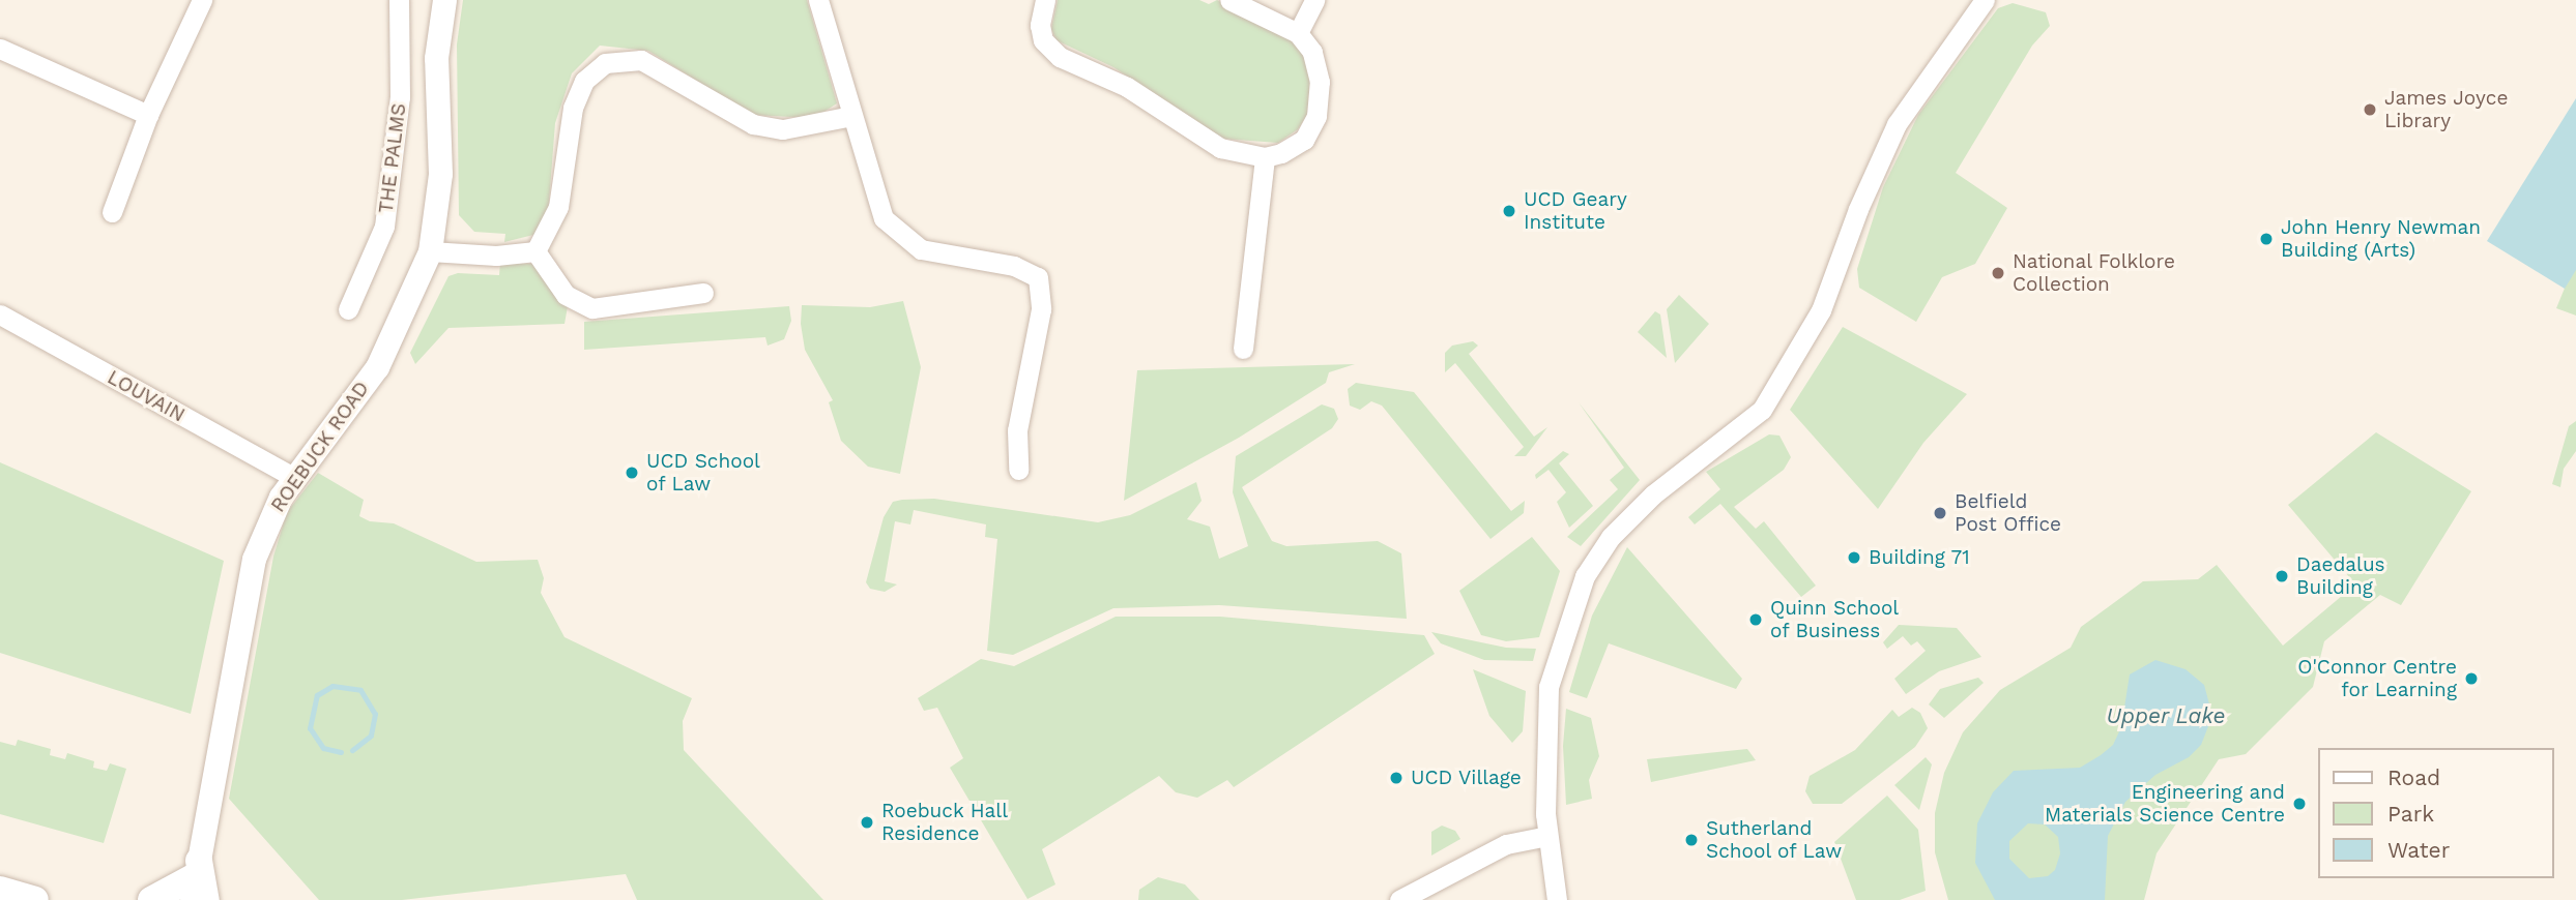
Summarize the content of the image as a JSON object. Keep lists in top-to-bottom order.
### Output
{
  "streets": {
    "street": ["THE PALMS", "LOUVAIN", "ROEBUCK ROAD"]
  },
  "crossings": [
    ["LOUVAIN", "ROEBUCK ROAD"]
  ],
  "water": ["Upper Lake"],
  "places": [
    "James Joyce Library",
    "UCD Geary Institute",
    "John Henry Newman Building (Arts)",
    "National Folklore Collection",
    "UCD School of Law",
    "Belfield Post Office",
    "Building 71",
    "Daedalus Building",
    "Quinn School of Business",
    "O'Connor Centre for Learning",
    "UCD Village",
    "Engineering and Materials Science Centre",
    "Roebuck Hall Residence",
    "Sutherland School of Law"
  ],
  "legend": ["Road", "Park", "Water"]
}
